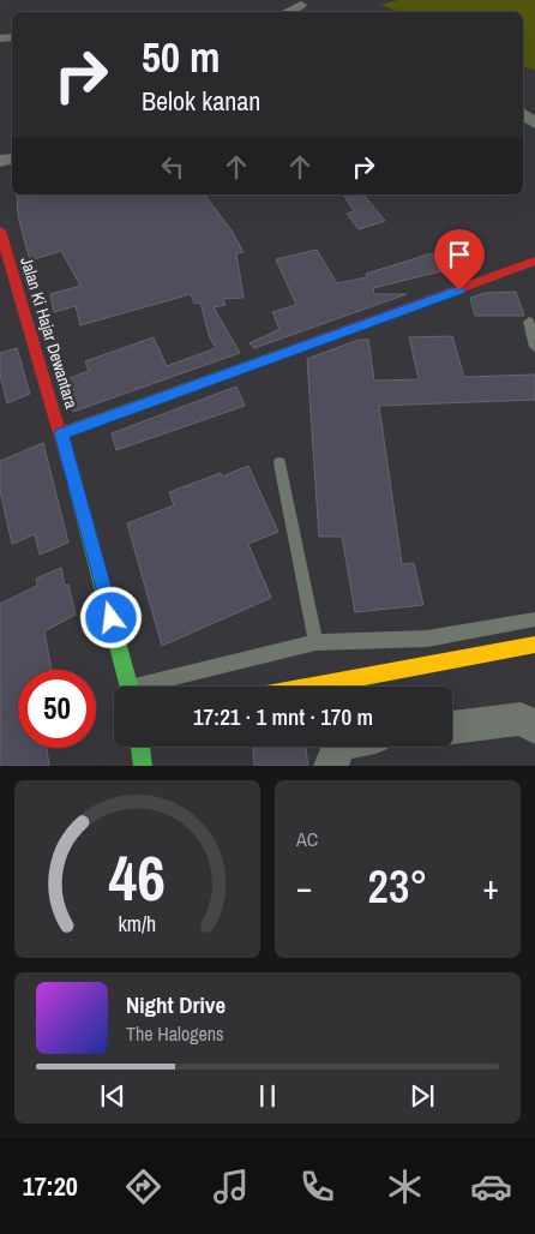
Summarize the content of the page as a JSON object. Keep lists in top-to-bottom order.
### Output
{
  "streets": {
    "street": ["Jalan Ki Hajar Dewantara"]
  },
  "page": {
    "turn": ["50 m", "Belok kanan"],
    "limit": "50",
    "trip": "17:21 · 1 mnt · 170 m",
    "tile": "AC",
    "heat": ["−", "23°", "+"],
    "song": ["Night Drive", "The Halogens"],
    "tabs": "17:20",
    "gauge": ["46", "km/h"]
  }
}
